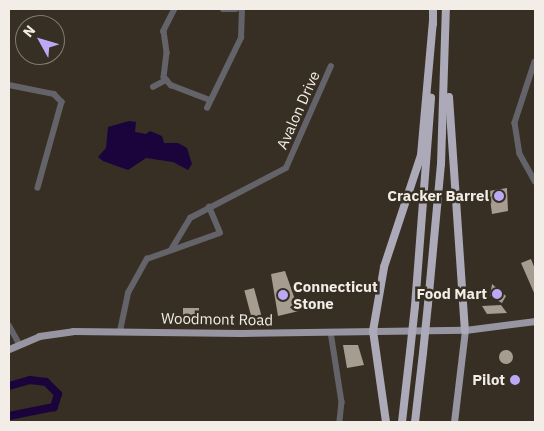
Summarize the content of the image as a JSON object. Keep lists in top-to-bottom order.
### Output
{
  "streets": {
    "main road": ["Woodmont Road"],
    "street": ["Avalon Drive"]
  },
  "places": [
    "Cracker Barrel",
    "Food Mart",
    "Connecticut Stone",
    "Pilot"
  ],
  "north": "top left"
}
